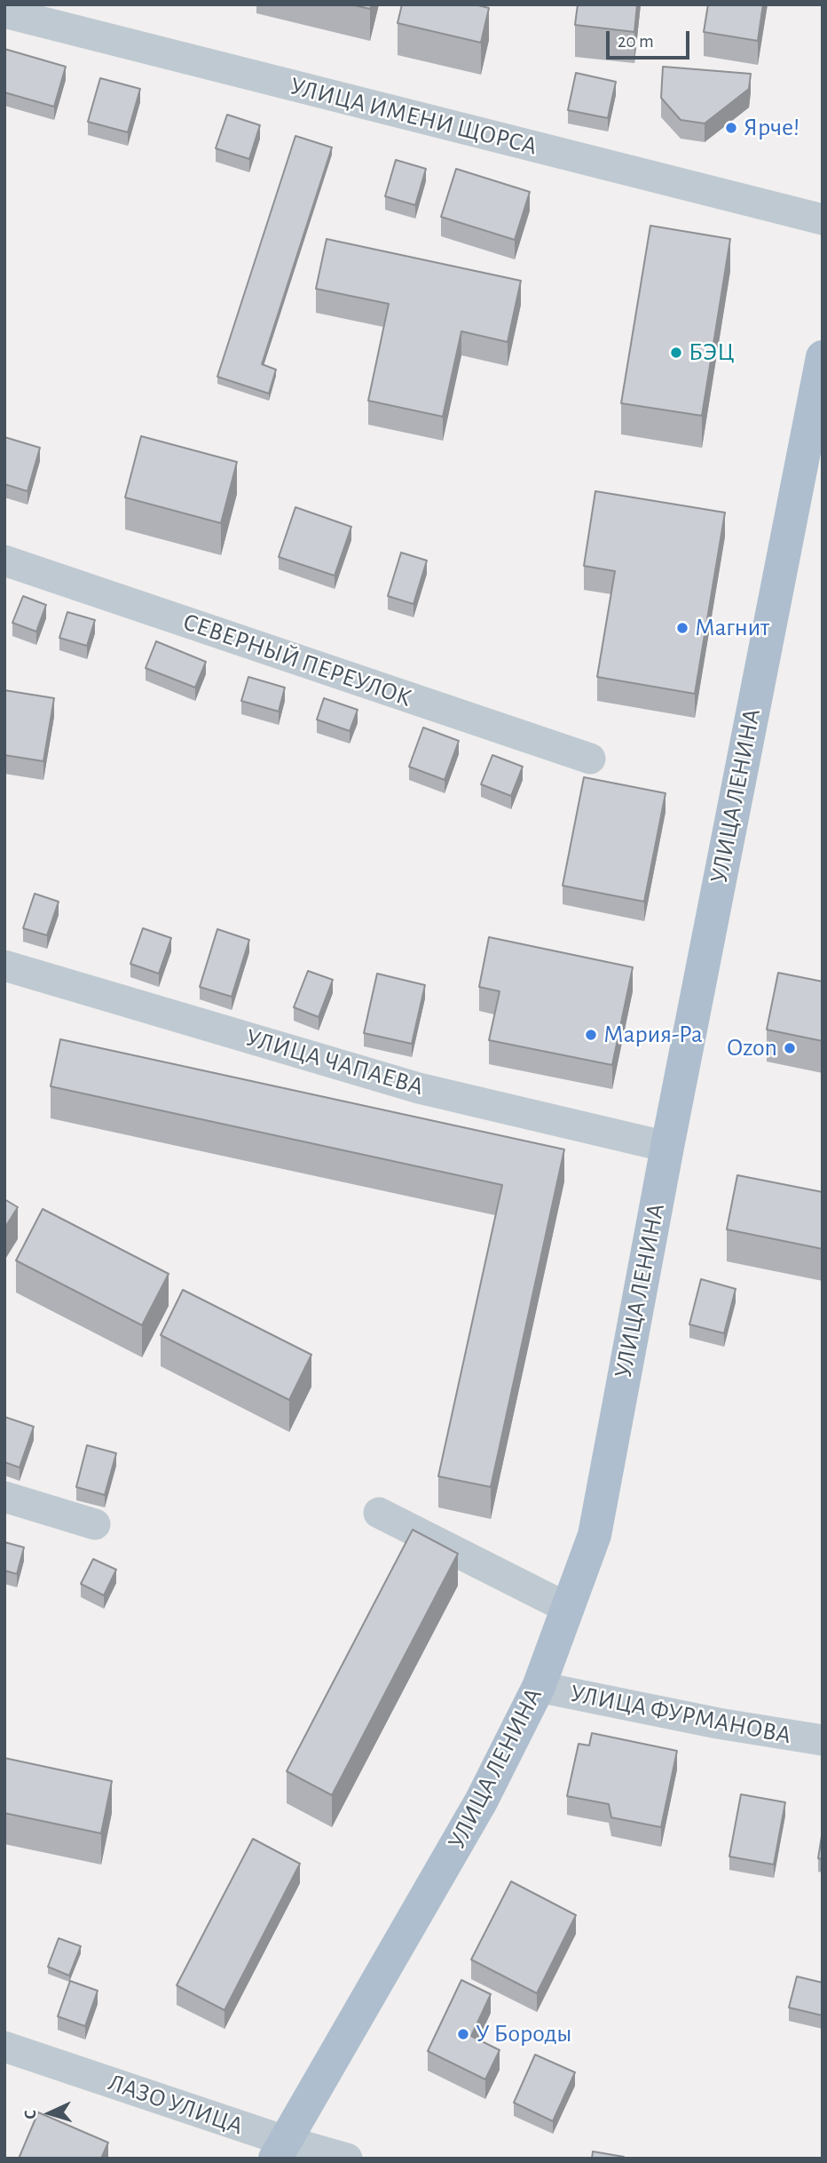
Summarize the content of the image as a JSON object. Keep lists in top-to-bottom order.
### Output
{
  "streets": {
    "main road": ["УЛИЦА ЛЕНИНА"],
    "street": [
      "УЛИЦА ИМЕНИ ЩОРСА",
      "СЕВЕРНЫЙ ПЕРЕУЛОК",
      "УЛИЦА ЧАПАЕВА",
      "УЛИЦА ФУРМАНОВА",
      "ЛАЗО УЛИЦА"
    ]
  },
  "crossings": [
    ["УЛИЦА ЛЕНИНА", "УЛИЦА ЧАПАЕВА"],
    ["УЛИЦА ЛЕНИНА", "УЛИЦА ФУРМАНОВА"],
    ["УЛИЦА ЛЕНИНА", "ЛАЗО УЛИЦА"]
  ],
  "places": [
    "Ярче!",
    "БЭЦ",
    "Магнит",
    "Мария-Ра",
    "Ozon",
    "У Бороды"
  ],
  "scale_bar": "20 m",
  "north": "left"
}
